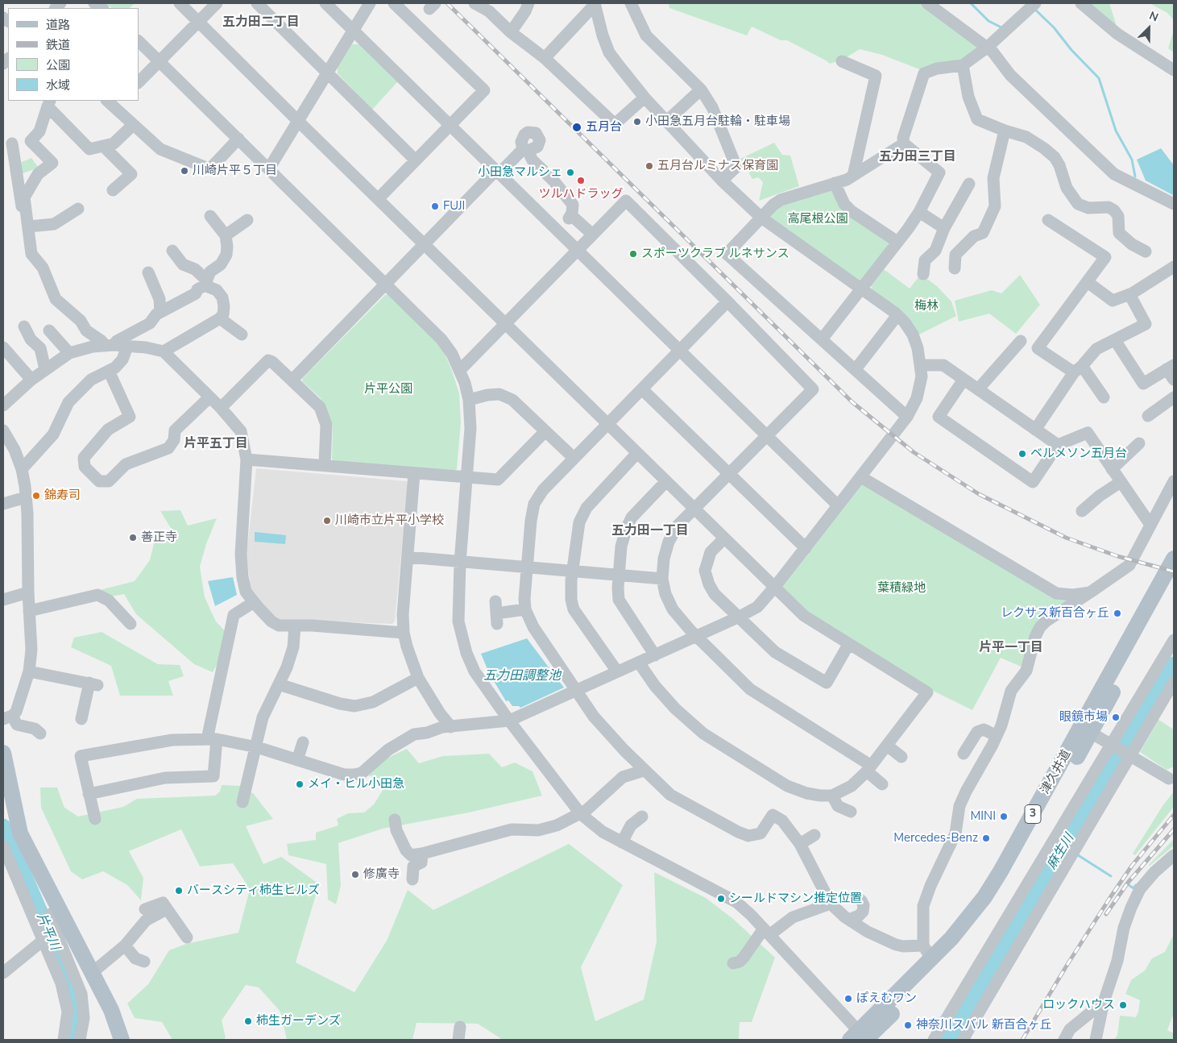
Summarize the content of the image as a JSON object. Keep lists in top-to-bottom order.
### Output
{
  "streets": {
    "main road": ["津久井道", "3"]
  },
  "districts": [
    "五力田二丁目",
    "五力田三丁目",
    "片平五丁目",
    "五力田一丁目",
    "片平一丁目"
  ],
  "water": ["五力田調整池", "麻生川", "片平川"],
  "parks": [
    "高尾根公園",
    "梅林",
    "片平公園",
    "葉積緑地"
  ],
  "places": [
    "小田急五月台駐輪・駐車場",
    "五月台",
    "五月台ルミナス保育園",
    "川崎片平５丁目",
    "小田急マルシェ",
    "ツルハドラッグ",
    "FUJI",
    "スポーツクラブ ルネサンス",
    "ベルメソン五月台",
    "錦寿司",
    "川崎市立片平小学校",
    "善正寺",
    "レクサス新百合ヶ丘",
    "眼鏡市場",
    "メイ・ヒル小田急",
    "MINI",
    "Mercedes-Benz",
    "修廣寺",
    "バースシティ柿生ヒルズ",
    "シールドマシン推定位置",
    "ぽえむワン",
    "ロックハウス",
    "柿生ガーデンズ",
    "神奈川スバル 新百合ヶ丘"
  ],
  "legend": [
    "道路",
    "鉄道",
    "公園",
    "水域"
  ],
  "north": "top right"
}
